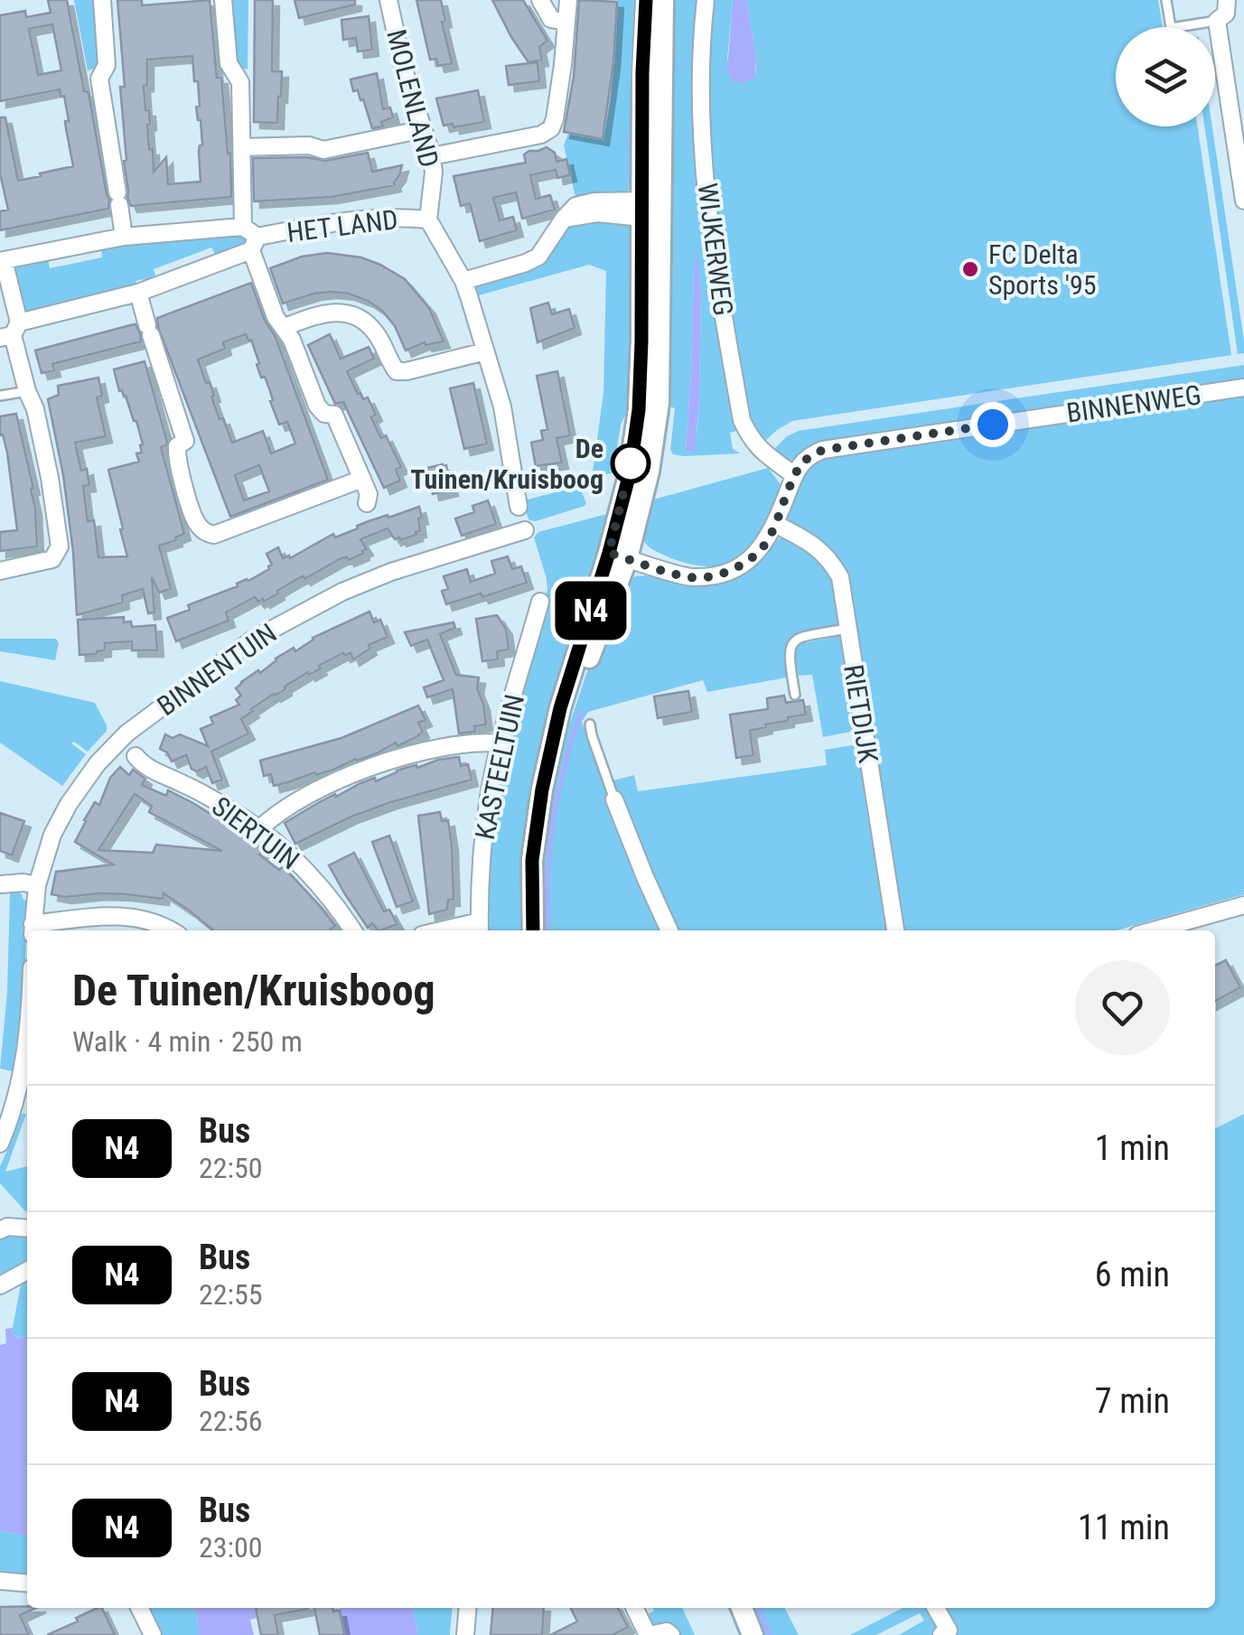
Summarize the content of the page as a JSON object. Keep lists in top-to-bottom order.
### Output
{
  "streets": {
    "street": [
      "MOLENLAND",
      "HET LAND",
      "WIJKERWEG",
      "BINNENWEG",
      "BINNENTUIN",
      "RIETDIJK",
      "KASTEELTUIN",
      "SIERTUIN"
    ]
  },
  "crossings": [
    ["MOLENLAND", "HET LAND"],
    ["WIJKERWEG", "BINNENWEG"]
  ],
  "places": ["FC Delta Sports '95", "De Tuinen/Kruisboog"],
  "lines": ["bus line N4"],
  "page": {
    "on_map": "N4",
    "heading": ["De Tuinen/Kruisboog", "Walk · 4 min · 250 m"],
    "list": [
      {
        "mark": "N4",
        "name": "Bus",
        "note": "22:50",
        "value": "1 min"
      },
      {
        "mark": "N4",
        "name": "Bus",
        "note": "22:55",
        "value": "6 min"
      },
      {
        "mark": "N4",
        "name": "Bus",
        "note": "22:56",
        "value": "7 min"
      },
      {
        "mark": "N4",
        "name": "Bus",
        "note": "23:00",
        "value": "11 min"
      }
    ]
  }
}
